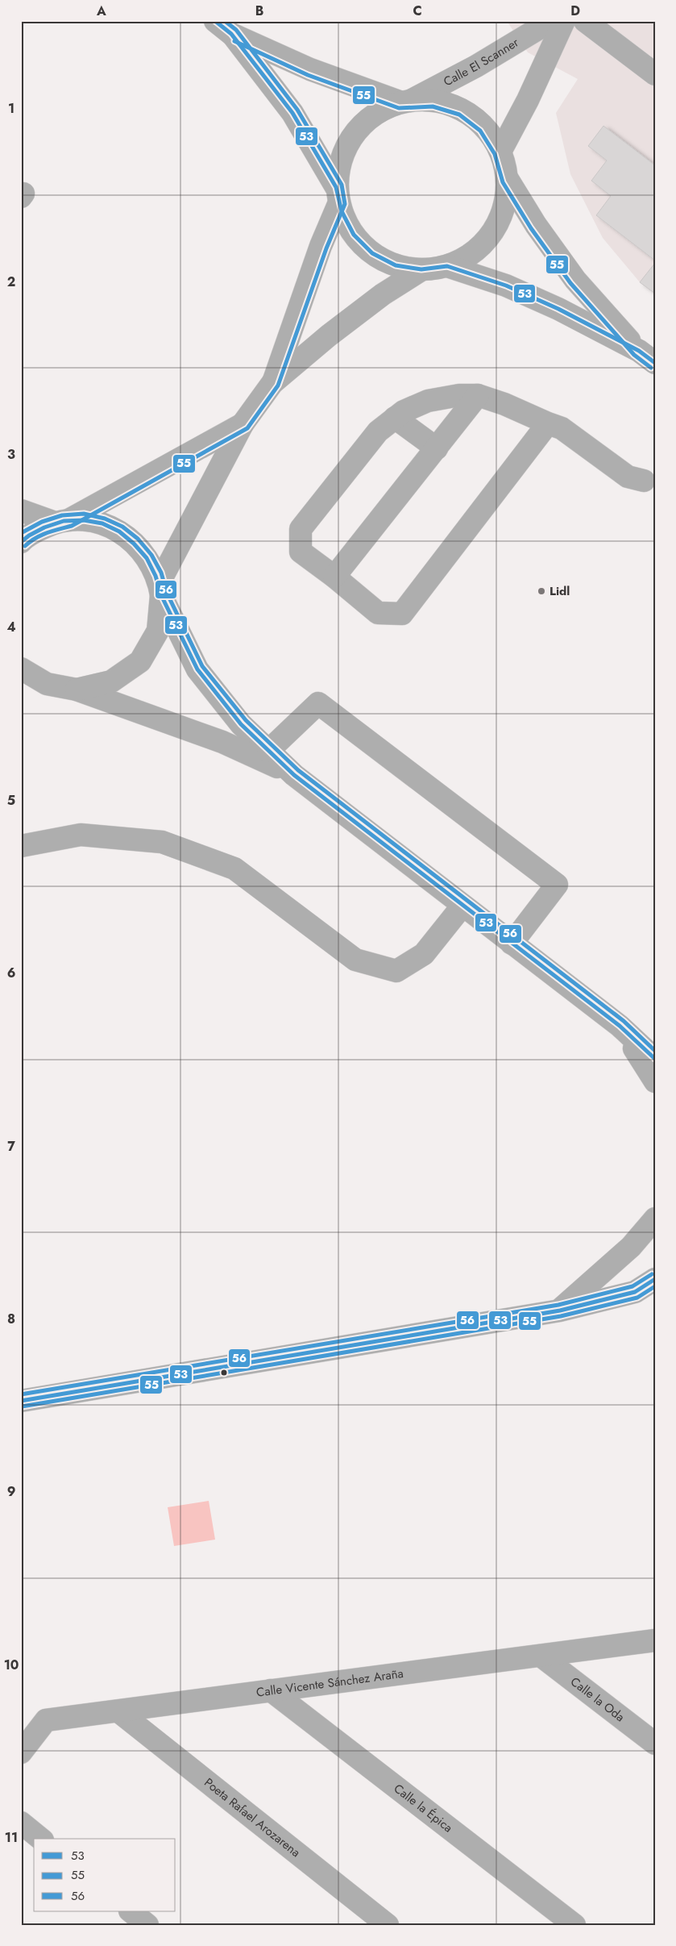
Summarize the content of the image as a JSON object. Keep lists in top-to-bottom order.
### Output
{
  "streets": {
    "street": [
      "Calle El Scanner",
      "Calle Vicente Sánchez Araña",
      "Calle la Oda",
      "Calle la Épica",
      "Poeta Rafael Arozarena"
    ]
  },
  "crossings": [
    ["Calle Vicente Sánchez Araña", "Calle la Oda"],
    ["Calle Vicente Sánchez Araña", "Calle la Épica"],
    ["Calle Vicente Sánchez Araña", "Poeta Rafael Arozarena"]
  ],
  "places": ["Lidl"],
  "lines": ["transit line 53", "transit line 55", "transit line 56"],
  "legend": ["53", "55", "56"],
  "grid": {
    "columns": [
      "A",
      "B",
      "C",
      "D"
    ],
    "rows": [
      "1",
      "2",
      "3",
      "4",
      "5",
      "6",
      "7",
      "8",
      "9",
      "10",
      "11"
    ]
  }
}
